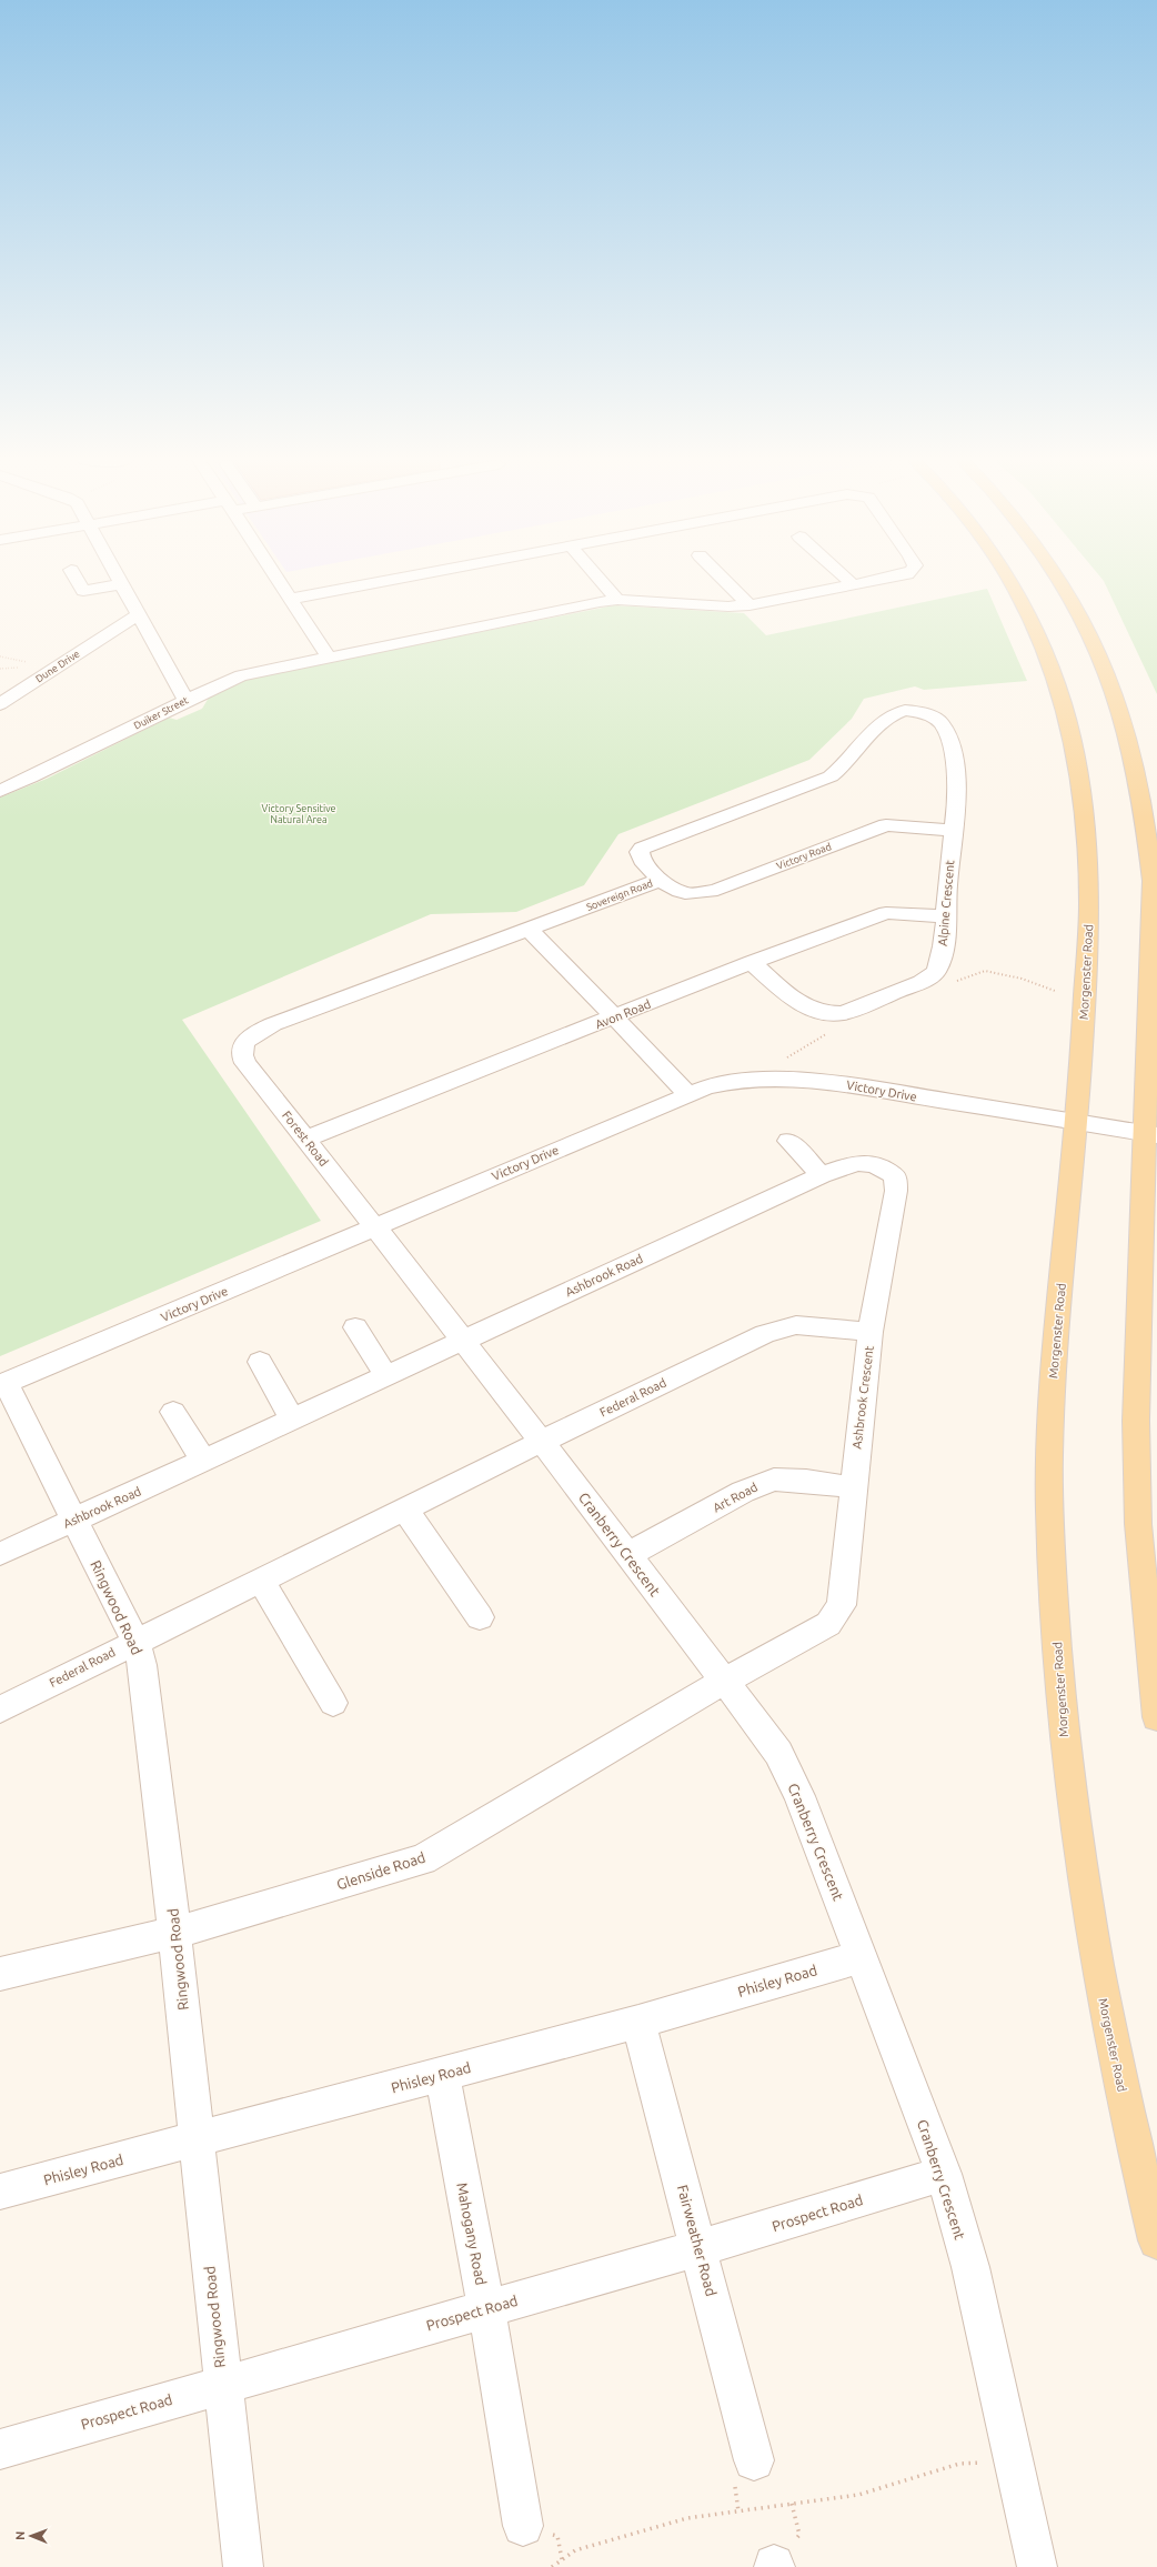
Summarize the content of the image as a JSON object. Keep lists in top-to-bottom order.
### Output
{
  "streets": {
    "main road": ["Morgenster Road"],
    "street": [
      "Dune Drive",
      "Duiker Street",
      "Victory Road",
      "Sovereign Road",
      "Alpine Crescent",
      "Avon Road",
      "Victory Drive",
      "Forest Road",
      "Ashbrook Road",
      "Federal Road",
      "Ashbrook Crescent",
      "Art Road",
      "Cranberry Crescent",
      "Ringwood Road",
      "Glenside Road",
      "Phisley Road",
      "Prospect Road",
      "Mahogany Road",
      "Fairweather Road"
    ]
  },
  "crossings": [
    ["Victory Road", "Sovereign Road"],
    ["Victory Road", "Alpine Crescent"],
    ["Sovereign Road", "Alpine Crescent"],
    ["Sovereign Road", "Forest Road"],
    ["Alpine Crescent", "Avon Road"],
    ["Morgenster Road", "Victory Drive"],
    ["Avon Road", "Forest Road"],
    ["Victory Drive", "Forest Road"],
    ["Victory Drive", "Cranberry Crescent"],
    ["Victory Drive", "Ringwood Road"],
    ["Forest Road", "Cranberry Crescent"],
    ["Ashbrook Road", "Ashbrook Crescent"],
    ["Ashbrook Road", "Cranberry Crescent"],
    ["Ashbrook Road", "Ringwood Road"],
    ["Federal Road", "Ashbrook Crescent"],
    ["Federal Road", "Cranberry Crescent"],
    ["Federal Road", "Ringwood Road"],
    ["Ashbrook Crescent", "Art Road"],
    ["Ashbrook Crescent", "Cranberry Crescent"],
    ["Ashbrook Crescent", "Glenside Road"],
    ["Art Road", "Cranberry Crescent"],
    ["Cranberry Crescent", "Glenside Road"],
    ["Cranberry Crescent", "Phisley Road"],
    ["Cranberry Crescent", "Prospect Road"],
    ["Ringwood Road", "Glenside Road"],
    ["Ringwood Road", "Phisley Road"],
    ["Ringwood Road", "Prospect Road"],
    ["Phisley Road", "Mahogany Road"],
    ["Phisley Road", "Fairweather Road"],
    ["Prospect Road", "Mahogany Road"],
    ["Prospect Road", "Fairweather Road"]
  ],
  "parks": ["Victory Sensitive Natural Area"],
  "north": "left"
}
